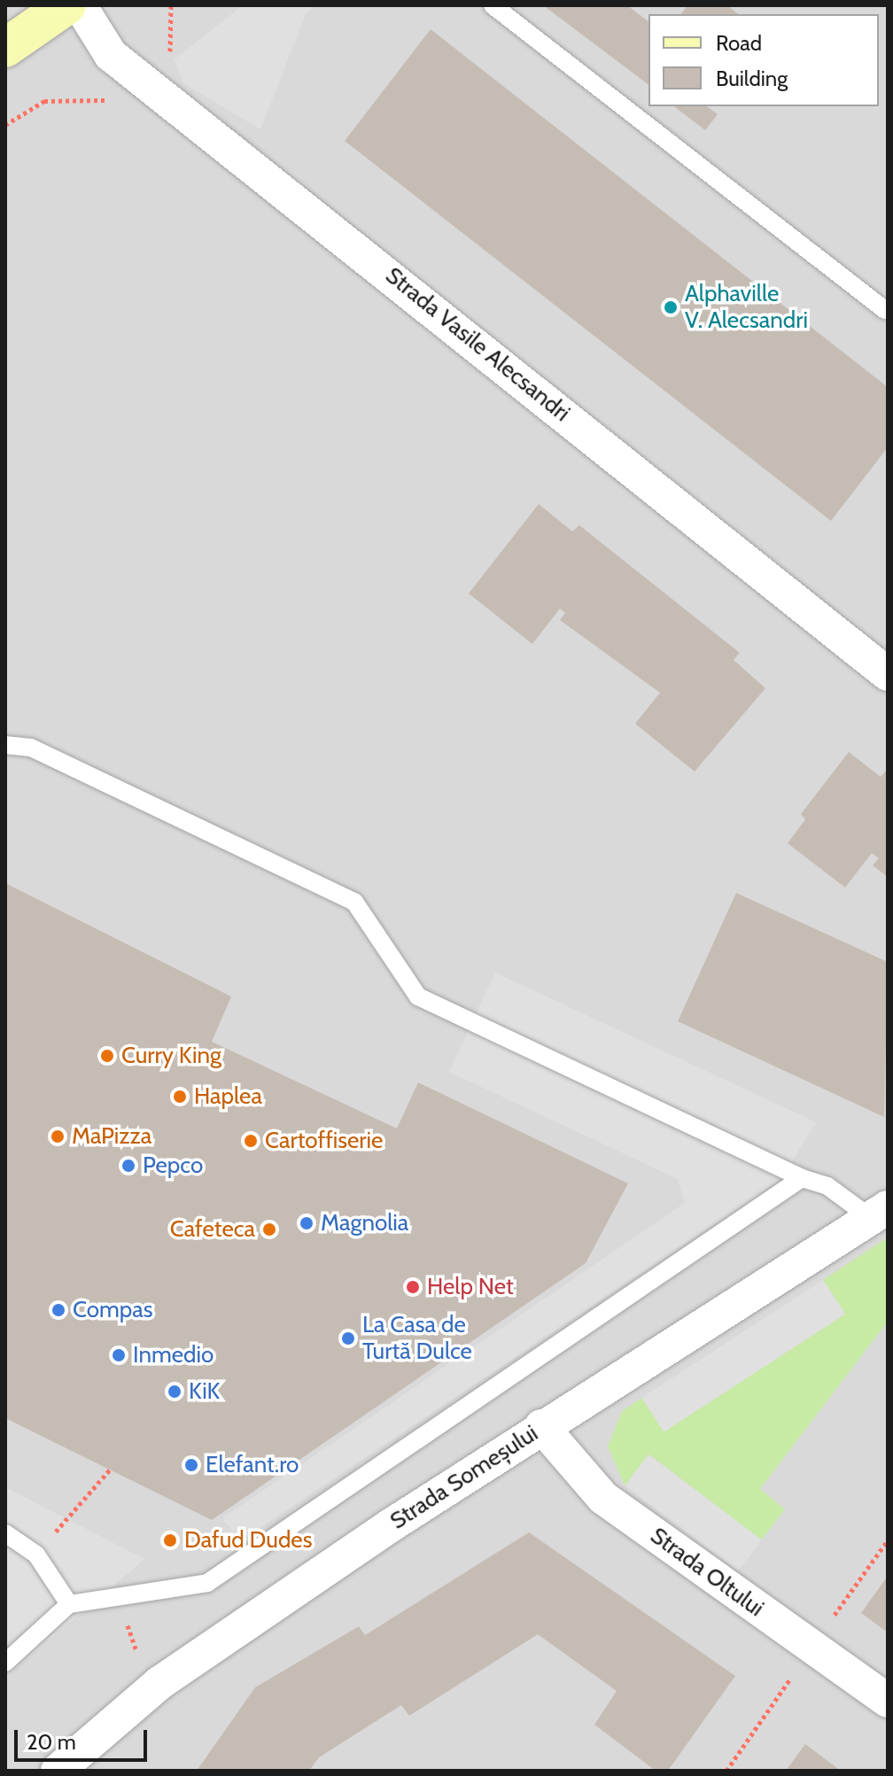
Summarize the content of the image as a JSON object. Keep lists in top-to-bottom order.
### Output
{
  "streets": {
    "street": ["Strada Vasile Alecsandri", "Strada Someșului", "Strada Oltului"]
  },
  "crossings": [
    ["Strada Someșului", "Strada Oltului"]
  ],
  "places": [
    "Alphaville V. Alecsandri",
    "Curry King",
    "Haplea",
    "MaPizza",
    "Cartoffiserie",
    "Pepco",
    "Magnolia",
    "Cafeteca",
    "Help Net",
    "Compas",
    "La Casa de Turtă Dulce",
    "Inmedio",
    "KiK",
    "Elefant.ro",
    "Dafud Dudes"
  ],
  "legend": ["Road", "Building"],
  "scale_bar": "20 m"
}
